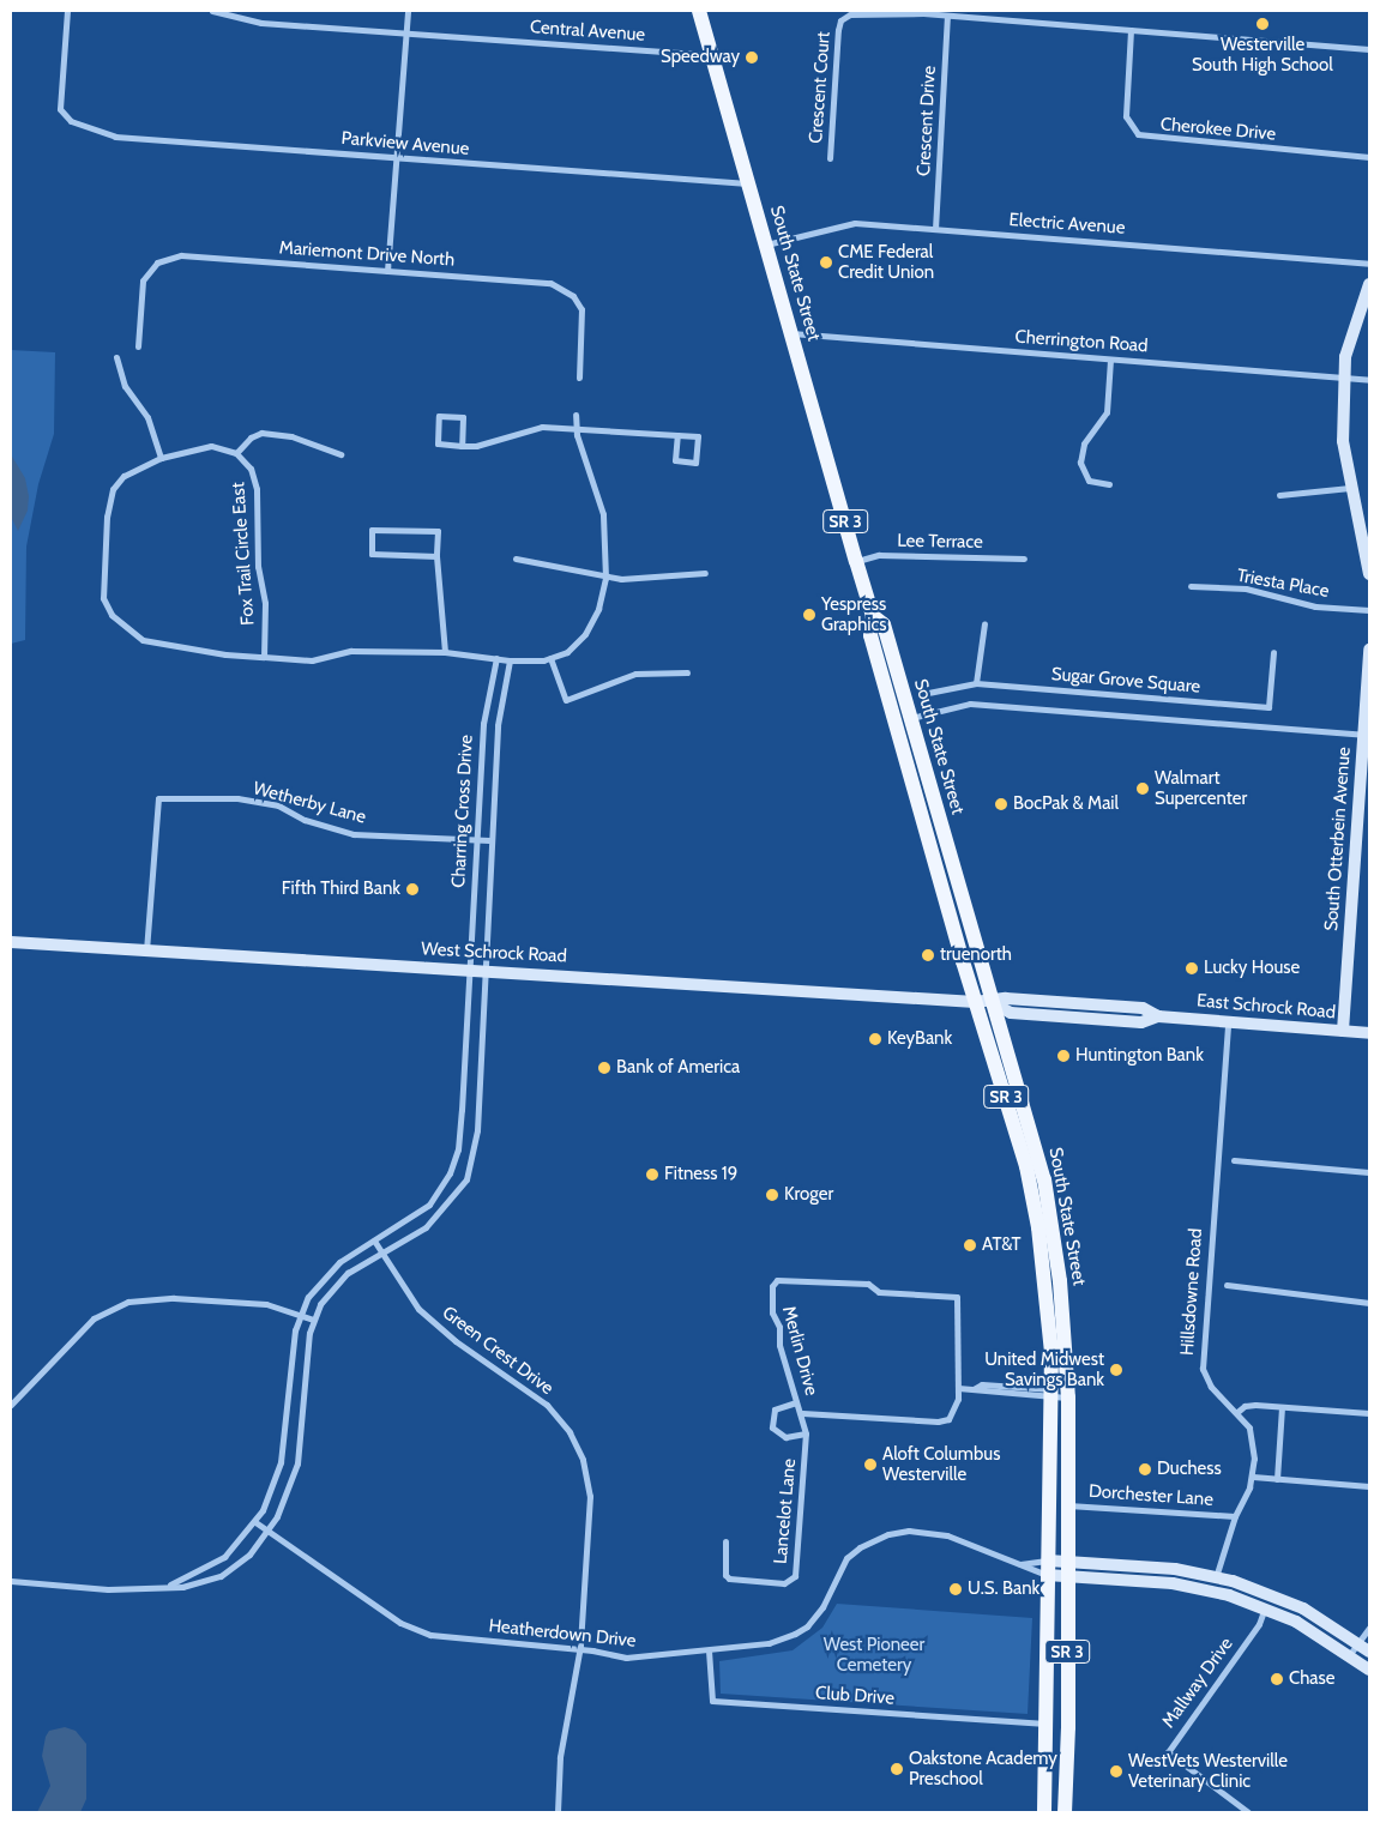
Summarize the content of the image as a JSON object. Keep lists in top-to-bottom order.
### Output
{
  "streets": {
    "main road": ["South State Street", "SR 3"],
    "street": [
      "Central Avenue",
      "Crescent Court",
      "Crescent Drive",
      "Cherokee Drive",
      "Parkview Avenue",
      "Electric Avenue",
      "Mariemont Drive North",
      "Cherrington Road",
      "Lee Terrace",
      "Fox Trail Circle East",
      "Triesta Place",
      "Sugar Grove Square",
      "Wetherby Lane",
      "Charring Cross Drive",
      "South Otterbein Avenue",
      "West Schrock Road",
      "East Schrock Road",
      "Hillsdowne Road",
      "Green Crest Drive",
      "Merlin Drive",
      "Dorchester Lane",
      "Lancelot Lane",
      "Heatherdown Drive",
      "Mallway Drive",
      "Club Drive"
    ]
  },
  "crossings": [
    ["Central Avenue", "South State Street"],
    ["Crescent Court", "Crescent Drive"],
    ["Crescent Drive", "Electric Avenue"],
    ["Parkview Avenue", "South State Street"],
    ["Electric Avenue", "South State Street"],
    ["South State Street", "Cherrington Road"],
    ["South State Street", "Lee Terrace"],
    ["South State Street", "West Schrock Road"],
    ["South State Street", "East Schrock Road"],
    ["South State Street", "Dorchester Lane"],
    ["South State Street", "Heatherdown Drive"],
    ["South State Street", "Club Drive"],
    ["Wetherby Lane", "Charring Cross Drive"],
    ["Wetherby Lane", "West Schrock Road"],
    ["Charring Cross Drive", "West Schrock Road"],
    ["Charring Cross Drive", "Green Crest Drive"],
    ["South Otterbein Avenue", "East Schrock Road"],
    ["West Schrock Road", "East Schrock Road"],
    ["East Schrock Road", "Hillsdowne Road"],
    ["Hillsdowne Road", "Dorchester Lane"],
    ["Green Crest Drive", "Heatherdown Drive"],
    ["Merlin Drive", "Lancelot Lane"],
    ["Heatherdown Drive", "Club Drive"]
  ],
  "parks": ["West Pioneer Cemetery"],
  "places": [
    "Westerville South High School",
    "Speedway",
    "CME Federal Credit Union",
    "Yespress Graphics",
    "Walmart Supercenter",
    "BocPak & Mail",
    "Fifth Third Bank",
    "truenorth",
    "Lucky House",
    "KeyBank",
    "Huntington Bank",
    "Bank of America",
    "Fitness 19",
    "Kroger",
    "AT&T",
    "United Midwest Savings Bank",
    "Aloft Columbus Westerville",
    "Duchess",
    "U.S. Bank",
    "Chase",
    "Oakstone Academy Preschool",
    "WestVets Westerville Veterinary Clinic"
  ]
}
